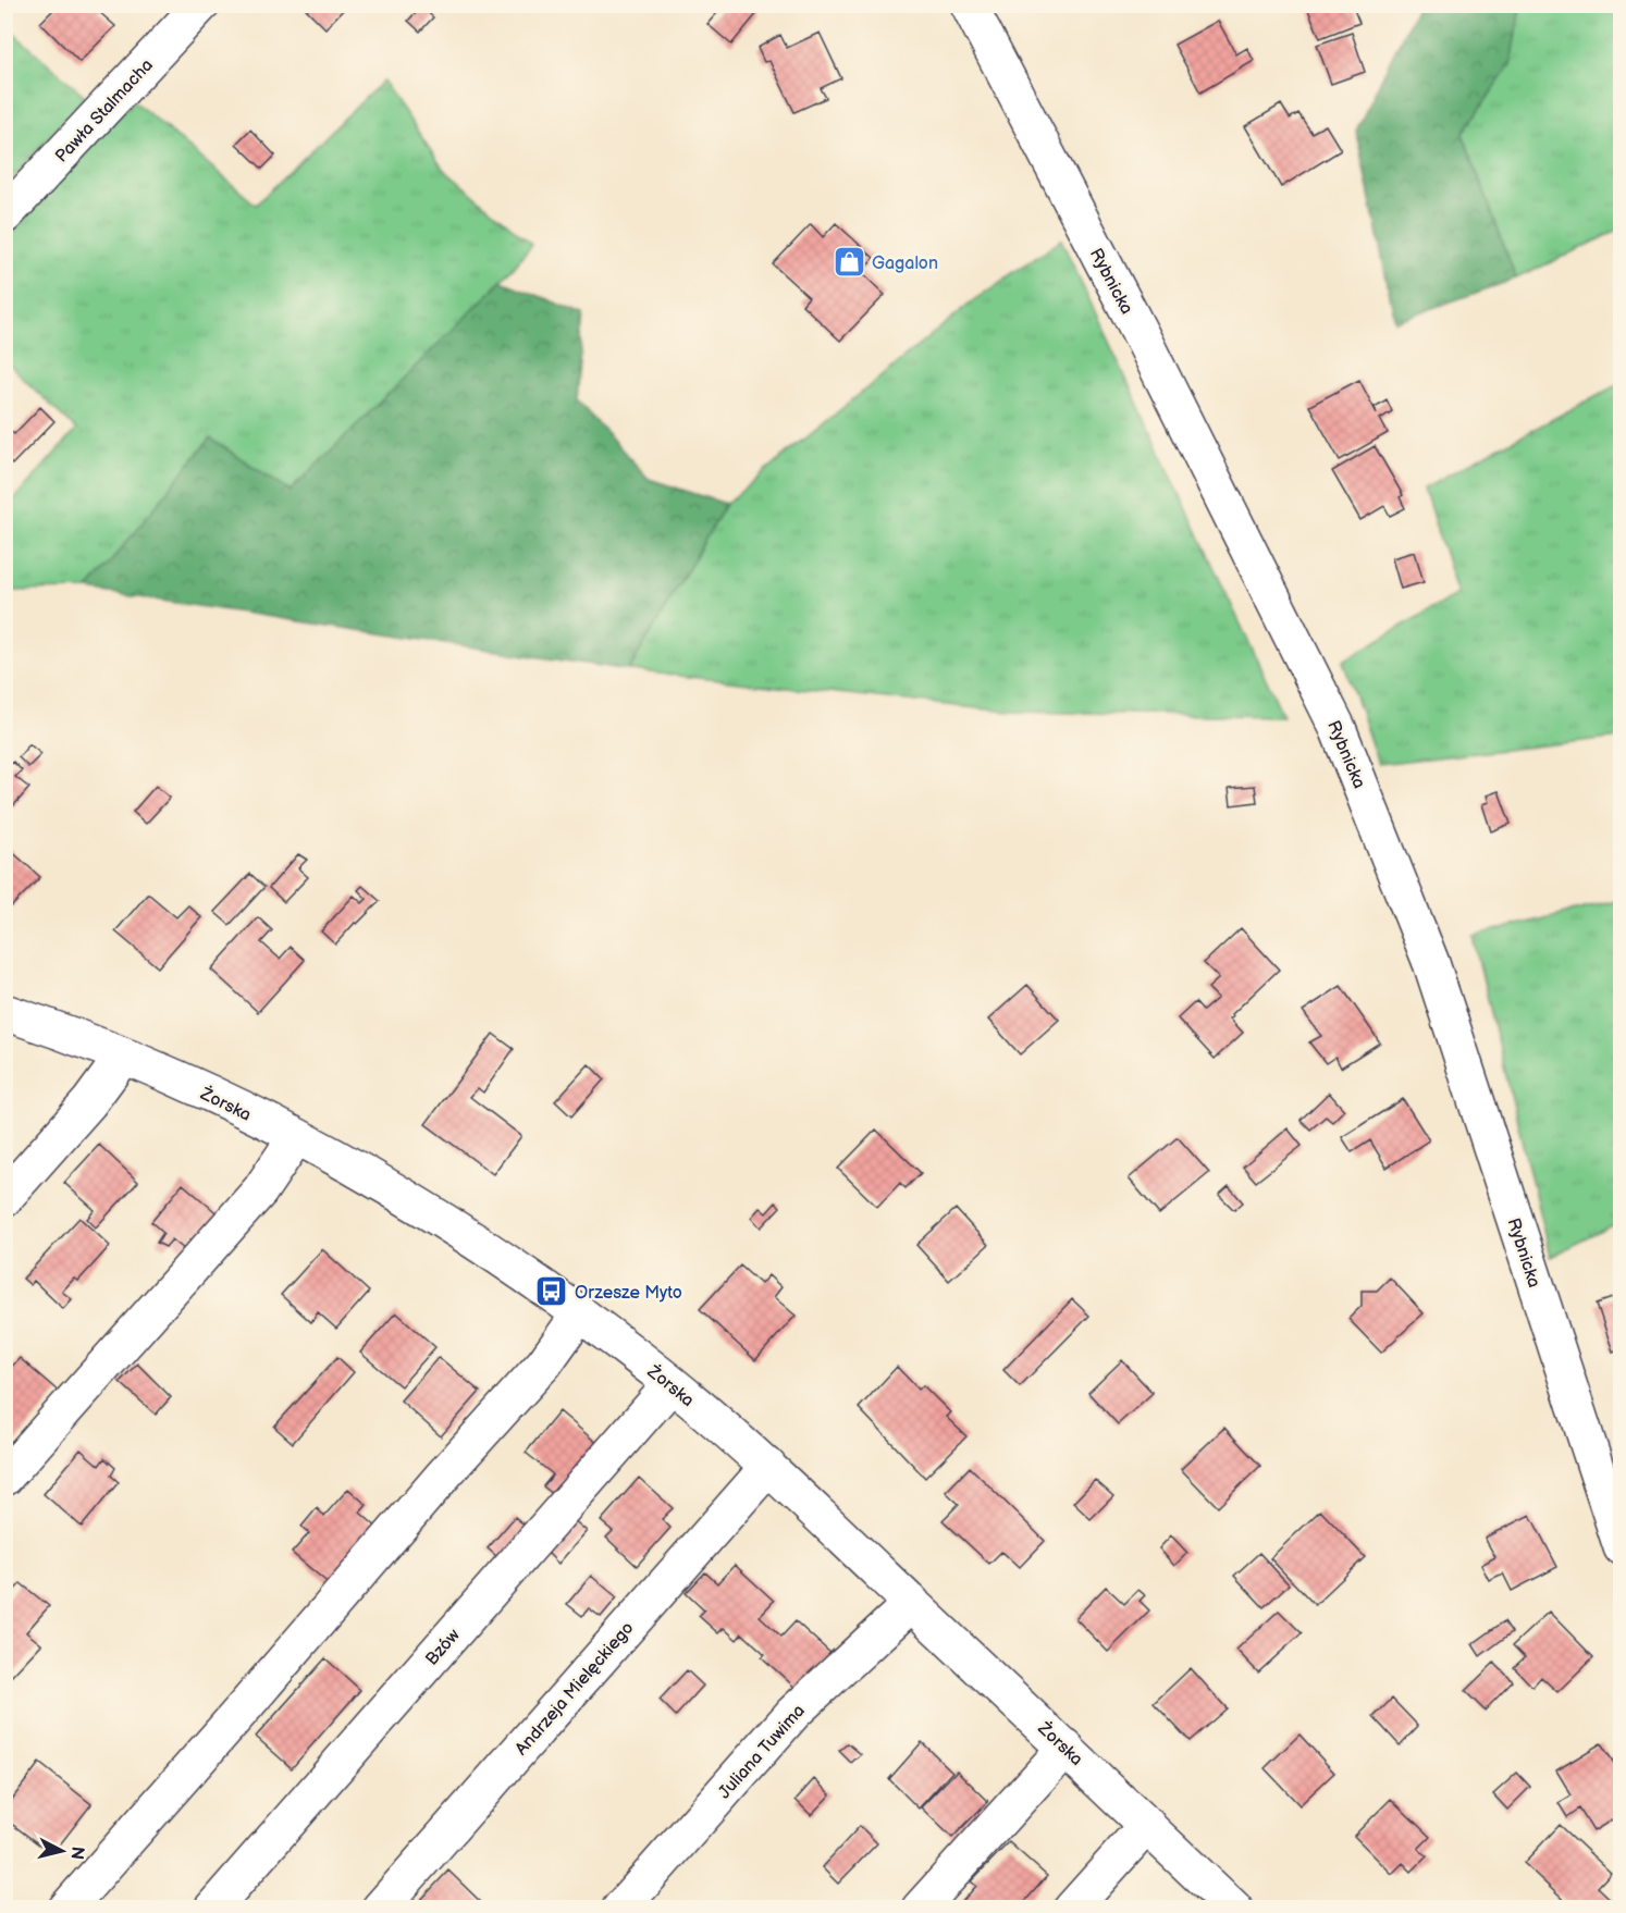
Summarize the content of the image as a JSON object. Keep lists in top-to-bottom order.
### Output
{
  "streets": {
    "street": [
      "Pawła Stalmacha",
      "Rybnicka",
      "Żorska",
      "Bzów",
      "Andrzeja Mielęckiego",
      "Juliana Tuwima"
    ]
  },
  "crossings": [
    ["Żorska", "Bzów"],
    ["Żorska", "Andrzeja Mielęckiego"],
    ["Żorska", "Juliana Tuwima"]
  ],
  "places": {
    "shop": ["Gagalon"],
    "bus stop": ["Orzesze Myto"]
  },
  "north": "right"
}
